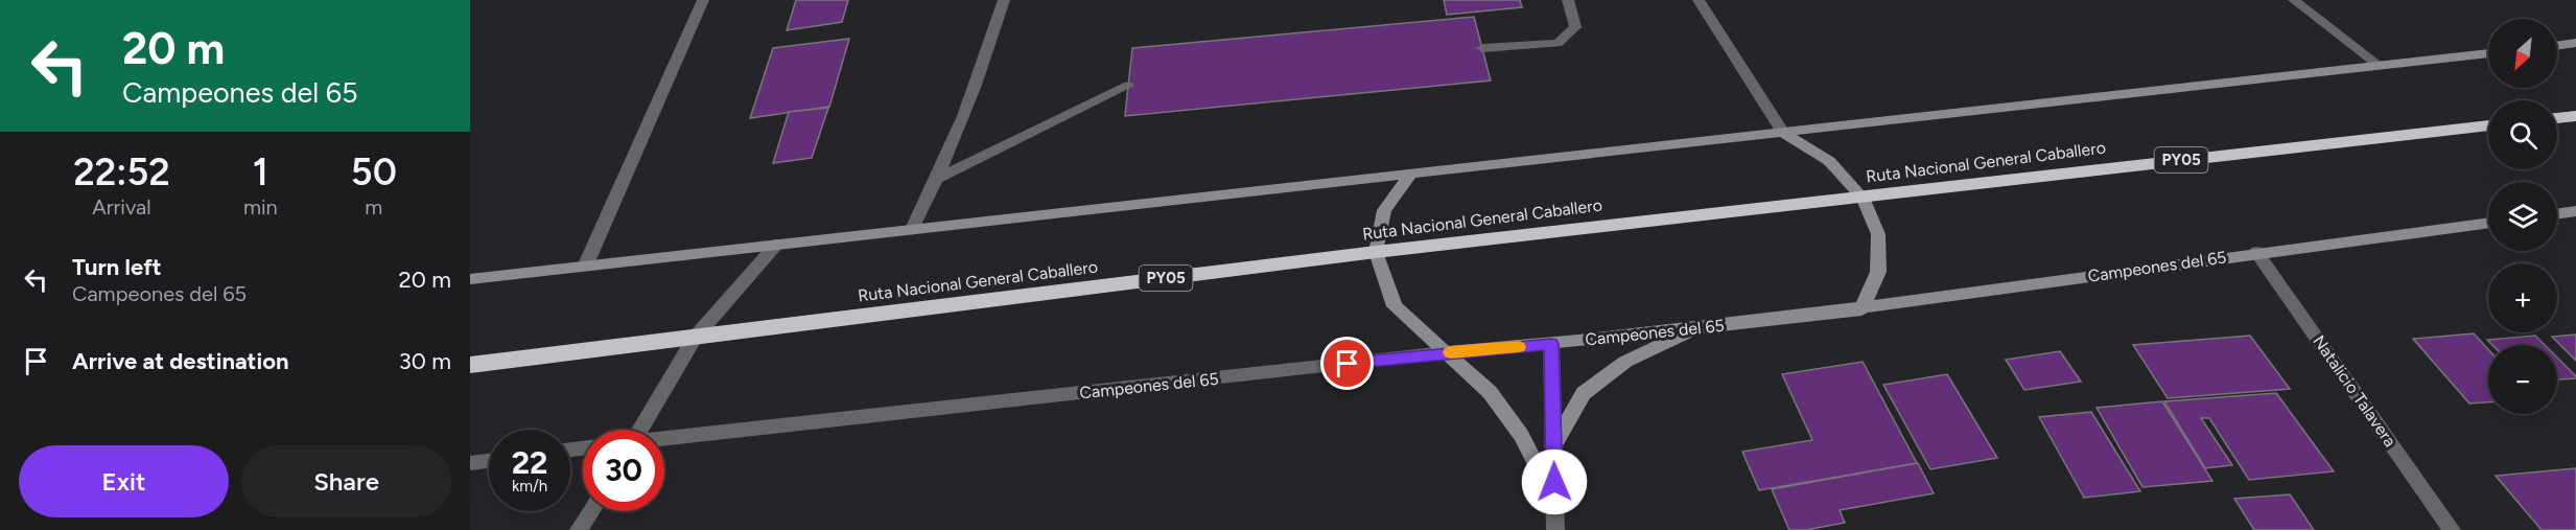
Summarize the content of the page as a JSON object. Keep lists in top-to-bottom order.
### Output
{
  "streets": {
    "highway": ["PY05", "Ruta Nacional General Caballero"],
    "street": ["Campeones del 65", "Natalicio Talavera"]
  },
  "crossings": [
    ["Campeones del 65", "Natalicio Talavera"]
  ],
  "north": "bottom left",
  "page": {
    "turn": ["20 m", "Campeones del 65"],
    "map_buttons": ["+", "−"],
    "eta": [
      "22:52",
      "Arrival",
      "1",
      "min",
      "50",
      "m"
    ],
    "list": [
      {
        "name": "Turn left",
        "note": "Campeones del 65",
        "value": "20 m"
      },
      {
        "name": "Arrive at destination",
        "value": "30 m"
      }
    ],
    "speed": "22 km/h",
    "limit": "30",
    "buttons": ["Exit", "Share"]
  }
}
